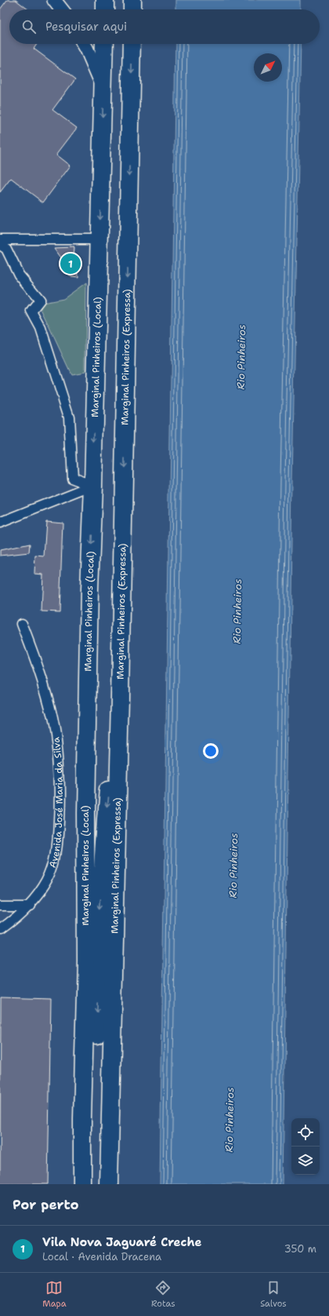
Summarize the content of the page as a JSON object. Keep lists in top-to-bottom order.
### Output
{
  "streets": {
    "highway": ["Marginal Pinheiros (Local)", "Marginal Pinheiros (Expressa)"],
    "street": ["Avenida José Maria da Silva"]
  },
  "one_way": ["Marginal Pinheiros (Expressa)"],
  "water": ["Rio Pinheiros"],
  "north": "top right",
  "page": {
    "search": "Pesquisar aqui",
    "pins": "1",
    "heading": "Por perto",
    "list": [
      {
        "mark": "1",
        "name": "Vila Nova Jaguaré Creche",
        "note": "Local · Avenida Dracena",
        "value": "350 m"
      }
    ],
    "nav": ["Mapa", "Rotas", "Salvos"]
  }
}
